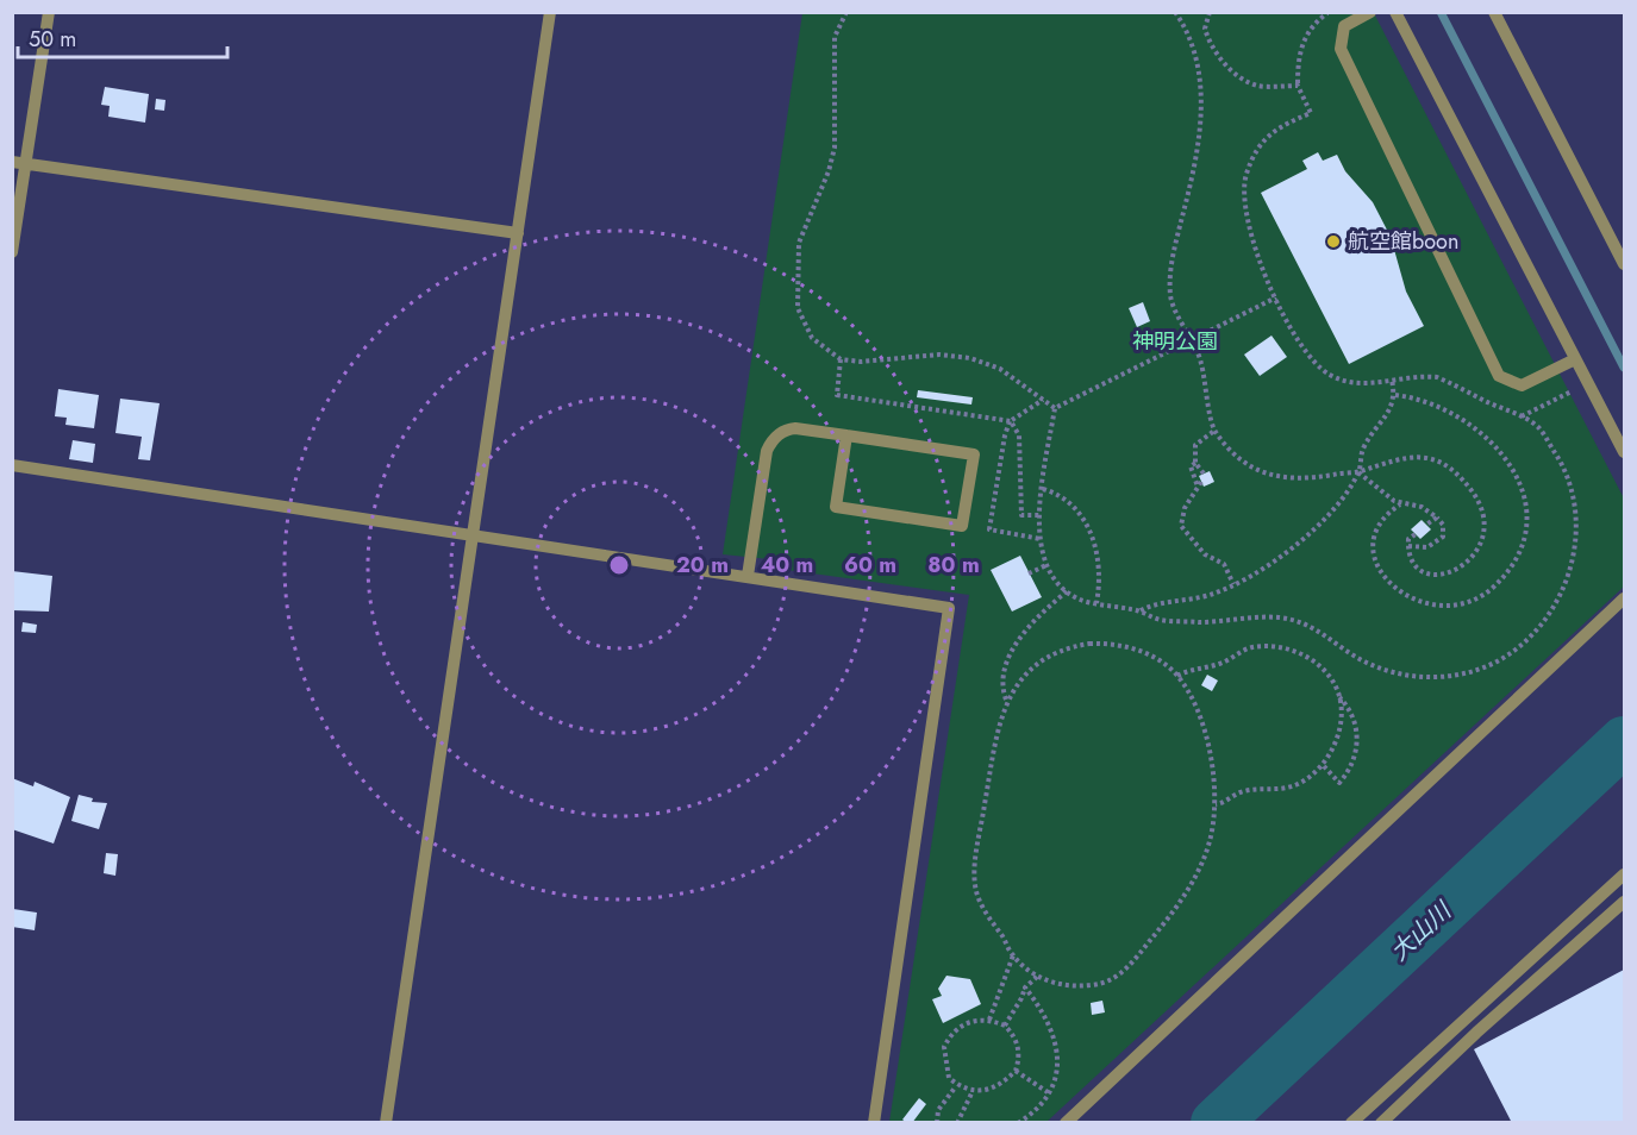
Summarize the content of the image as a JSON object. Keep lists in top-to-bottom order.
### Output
{
  "water": ["大山川"],
  "parks": ["神明公園"],
  "places": ["航空館boon"],
  "scale_bar": "50 m",
  "rings": [
    "20 m",
    "40 m",
    "60 m",
    "80 m"
  ]
}
